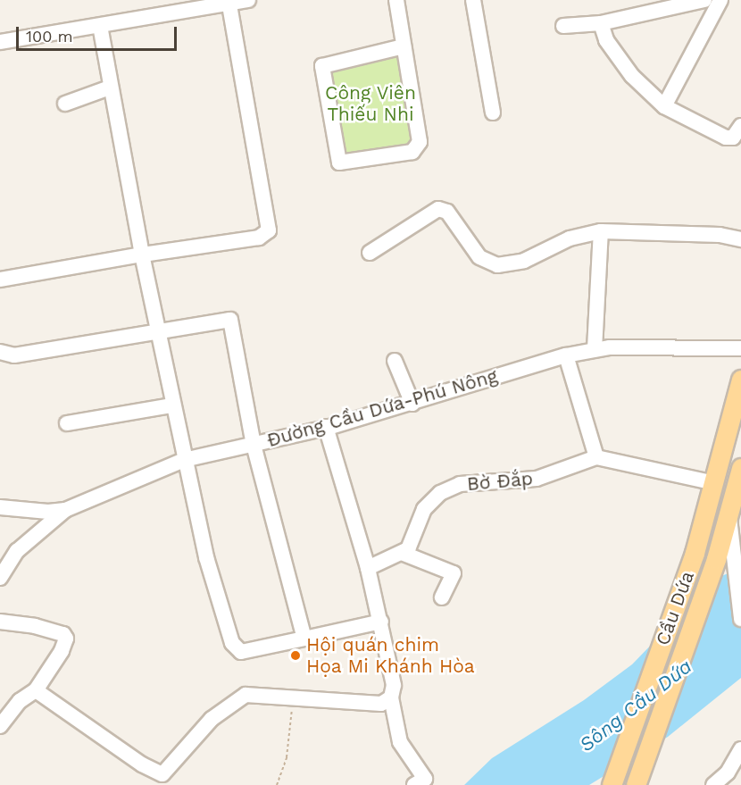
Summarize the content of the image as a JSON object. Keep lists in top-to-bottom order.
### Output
{
  "streets": {
    "main road": ["Cầu Dứa"],
    "street": ["Đường Cầu Dứa-Phú Nông", "Bờ Đắp"]
  },
  "water": ["Sông Cầu Dứa"],
  "parks": ["Công Viên Thiếu Nhi"],
  "places": ["Hội quán chim Họa Mi Khánh Hòa"],
  "scale_bar": "100 m"
}
